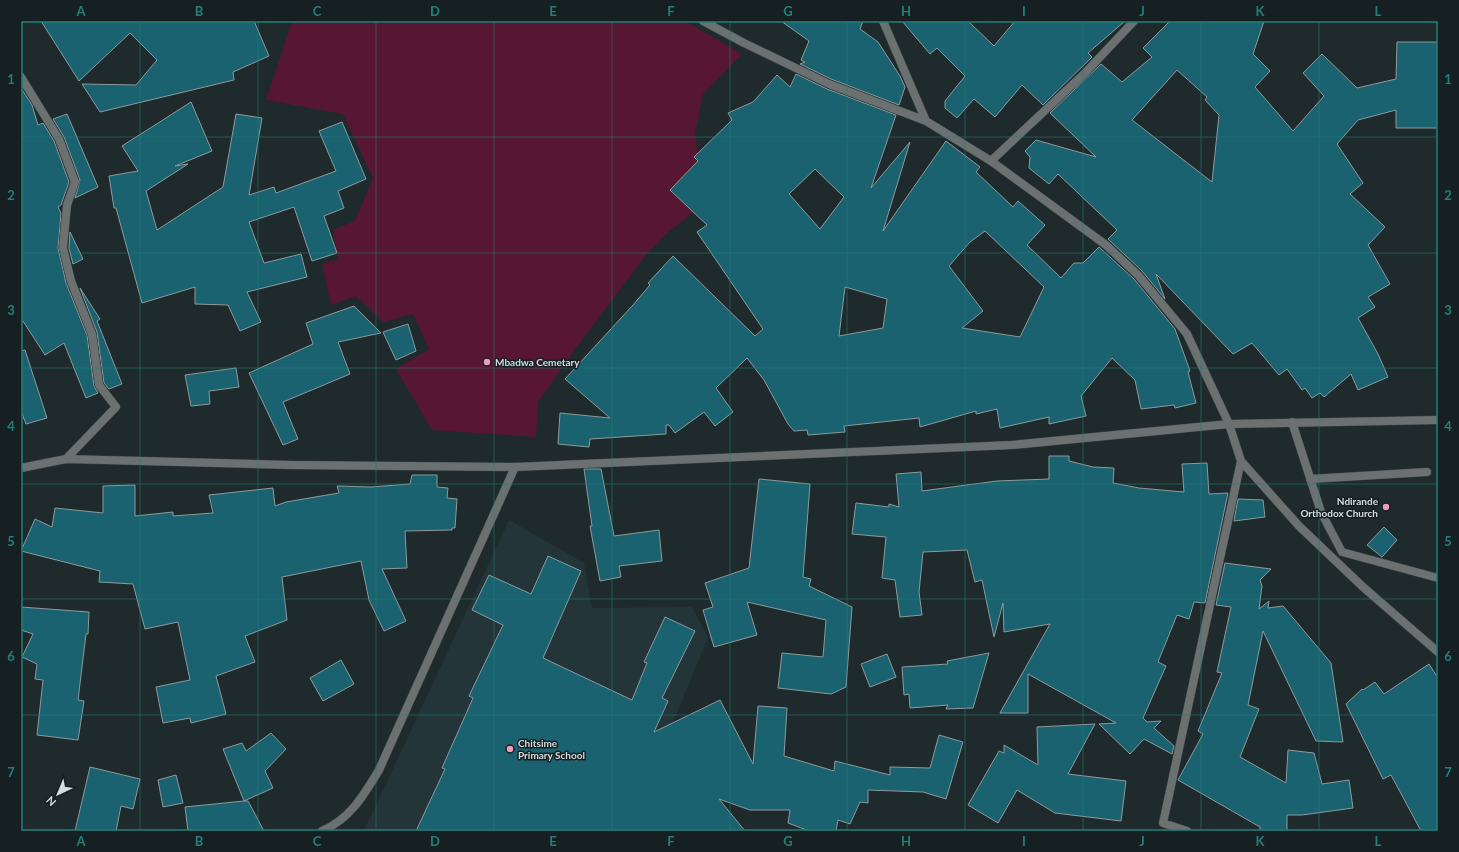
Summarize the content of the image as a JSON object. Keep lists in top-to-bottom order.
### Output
{
  "places": ["Mbadwa Cemetary", "Ndirande Orthodox Church", "Chitsime Primary School"],
  "north": "bottom left",
  "grid": {
    "columns": [
      "A",
      "B",
      "C",
      "D",
      "E",
      "F",
      "G",
      "H",
      "I",
      "J",
      "K",
      "L"
    ],
    "rows": [
      "1",
      "2",
      "3",
      "4",
      "5",
      "6",
      "7"
    ]
  }
}
